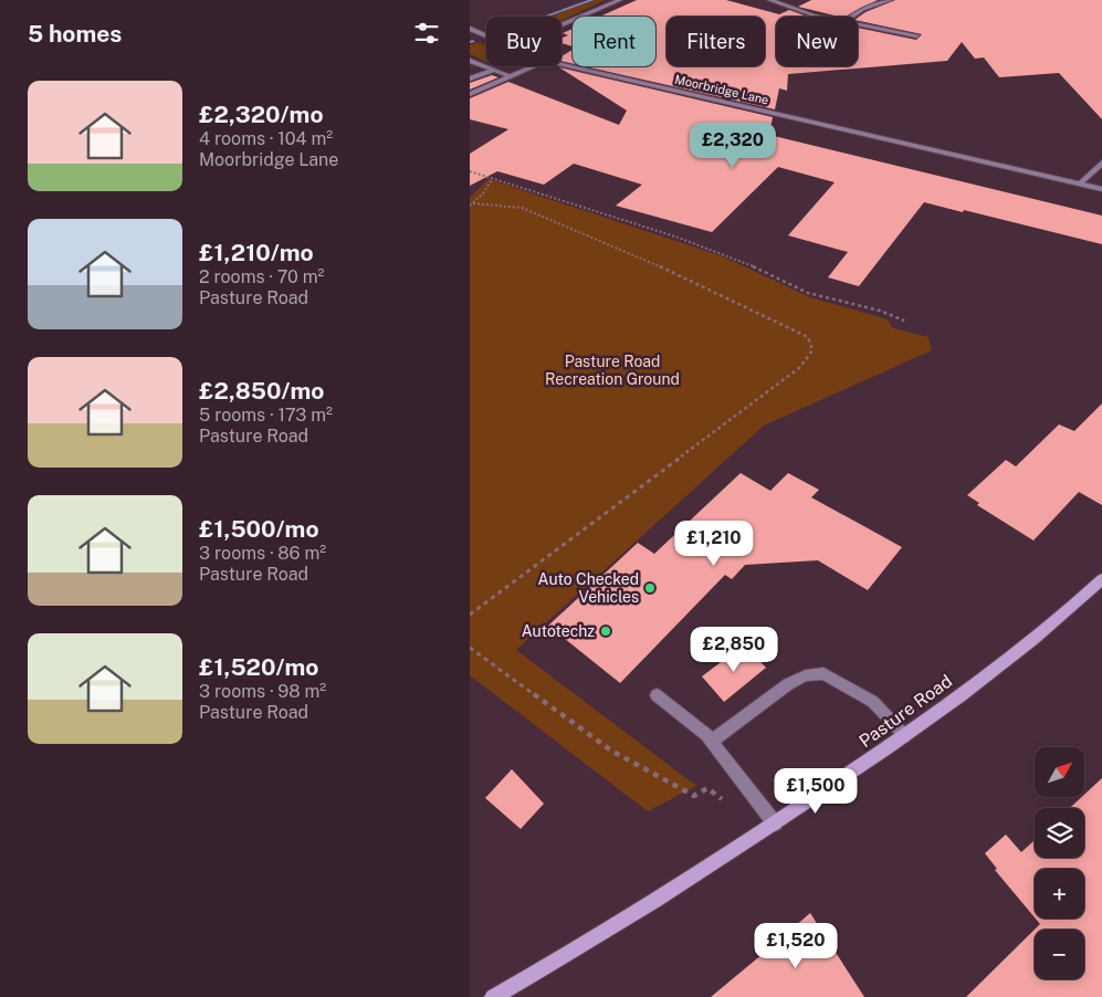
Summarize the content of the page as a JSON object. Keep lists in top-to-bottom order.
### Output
{
  "streets": {
    "main road": ["Pasture Road"],
    "street": ["Moorbridge Lane"]
  },
  "parks": ["Pasture Road Recreation Ground"],
  "places": ["Auto Checked Vehicles", "Autotechz"],
  "north": "top right",
  "page": {
    "heading": "5 homes",
    "chip": [
      "Buy",
      "Rent",
      "Filters",
      "New"
    ],
    "list": [
      {
        "name": "£2,320/mo",
        "note": "4 rooms · 104 m² · Moorbridge Lane"
      },
      {
        "name": "£1,210/mo",
        "note": "2 rooms · 70 m² · Pasture Road"
      },
      {
        "name": "£2,850/mo",
        "note": "5 rooms · 173 m² · Pasture Road"
      },
      {
        "name": "£1,500/mo",
        "note": "3 rooms · 86 m² · Pasture Road"
      },
      {
        "name": "£1,520/mo",
        "note": "3 rooms · 98 m² · Pasture Road"
      }
    ],
    "price": [
      "£2,320",
      "£1,210",
      "£2,850",
      "£1,500",
      "£1,520"
    ],
    "map_buttons": ["+", "−"]
  }
}
